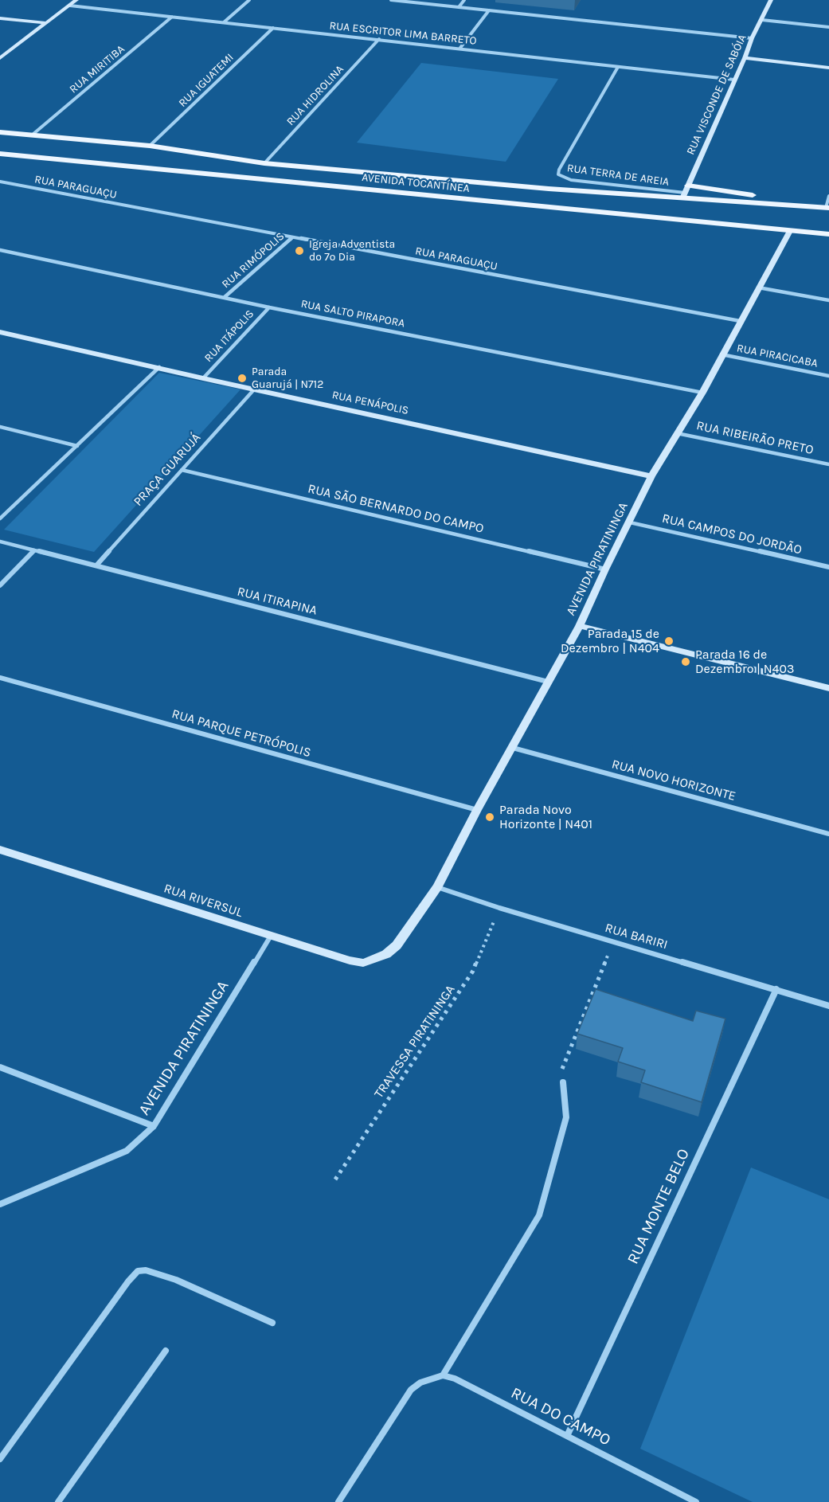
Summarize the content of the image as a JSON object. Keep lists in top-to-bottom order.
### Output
{
  "streets": {
    "main road": ["AVENIDA TOCANTÍNEA"],
    "street": [
      "RUA ESCRITOR LIMA BARRETO",
      "RUA MIRITIBA",
      "RUA IGUATEMI",
      "RUA VISCONDE DE SABÓIA",
      "RUA HIDROLINA",
      "RUA TERRA DE AREIA",
      "RUA PARAGUAÇU",
      "RUA RIMÓPOLIS",
      "RUA SALTO PIRAPORA",
      "RUA ITÁPOLIS",
      "RUA PIRACICABA",
      "RUA PENÁPOLIS",
      "RUA RIBEIRÃO PRETO",
      "PRAÇA GUARUJÁ",
      "RUA SÃO BERNARDO DO CAMPO",
      "RUA CAMPOS DO JORDÃO",
      "AVENIDA PIRATININGA",
      "RUA ITIRAPINA",
      "RUA PARQUE PETRÓPOLIS",
      "RUA NOVO HORIZONTE",
      "RUA RIVERSUL",
      "RUA BARIRI",
      "RUA MONTE BELO",
      "RUA DO CAMPO"
    ],
    "path": ["TRAVESSA PIRATININGA"]
  },
  "crossings": [
    ["RUA ESCRITOR LIMA BARRETO", "RUA MIRITIBA"],
    ["RUA ESCRITOR LIMA BARRETO", "RUA IGUATEMI"],
    ["RUA ESCRITOR LIMA BARRETO", "RUA VISCONDE DE SABÓIA"],
    ["RUA ESCRITOR LIMA BARRETO", "RUA HIDROLINA"],
    ["RUA ESCRITOR LIMA BARRETO", "RUA TERRA DE AREIA"],
    ["RUA MIRITIBA", "AVENIDA TOCANTÍNEA"],
    ["RUA IGUATEMI", "AVENIDA TOCANTÍNEA"],
    ["RUA VISCONDE DE SABÓIA", "RUA TERRA DE AREIA"],
    ["RUA VISCONDE DE SABÓIA", "AVENIDA TOCANTÍNEA"],
    ["RUA HIDROLINA", "AVENIDA TOCANTÍNEA"],
    ["RUA TERRA DE AREIA", "AVENIDA TOCANTÍNEA"],
    ["AVENIDA TOCANTÍNEA", "AVENIDA PIRATININGA"],
    ["RUA PARAGUAÇU", "RUA RIMÓPOLIS"],
    ["RUA PARAGUAÇU", "AVENIDA PIRATININGA"],
    ["RUA RIMÓPOLIS", "RUA SALTO PIRAPORA"],
    ["RUA SALTO PIRAPORA", "RUA ITÁPOLIS"],
    ["RUA SALTO PIRAPORA", "AVENIDA PIRATININGA"],
    ["RUA ITÁPOLIS", "RUA PENÁPOLIS"],
    ["RUA PIRACICABA", "AVENIDA PIRATININGA"],
    ["RUA PENÁPOLIS", "PRAÇA GUARUJÁ"],
    ["RUA PENÁPOLIS", "AVENIDA PIRATININGA"],
    ["RUA RIBEIRÃO PRETO", "AVENIDA PIRATININGA"],
    ["PRAÇA GUARUJÁ", "RUA SÃO BERNARDO DO CAMPO"],
    ["PRAÇA GUARUJÁ", "RUA ITIRAPINA"],
    ["RUA SÃO BERNARDO DO CAMPO", "AVENIDA PIRATININGA"],
    ["RUA CAMPOS DO JORDÃO", "AVENIDA PIRATININGA"],
    ["AVENIDA PIRATININGA", "RUA ITIRAPINA"],
    ["AVENIDA PIRATININGA", "RUA PARQUE PETRÓPOLIS"],
    ["AVENIDA PIRATININGA", "RUA NOVO HORIZONTE"],
    ["AVENIDA PIRATININGA", "RUA RIVERSUL"],
    ["AVENIDA PIRATININGA", "RUA BARIRI"],
    ["RUA BARIRI", "TRAVESSA PIRATININGA"],
    ["RUA BARIRI", "RUA MONTE BELO"],
    ["RUA MONTE BELO", "RUA DO CAMPO"]
  ],
  "places": [
    "Igreja Adventista do 7º Dia",
    "Parada Guarujá | N712",
    "Parada 15 de Dezembro | N404",
    "Parada 16 de Dezembro | N403",
    "Parada Novo Horizonte | N401"
  ]
}
